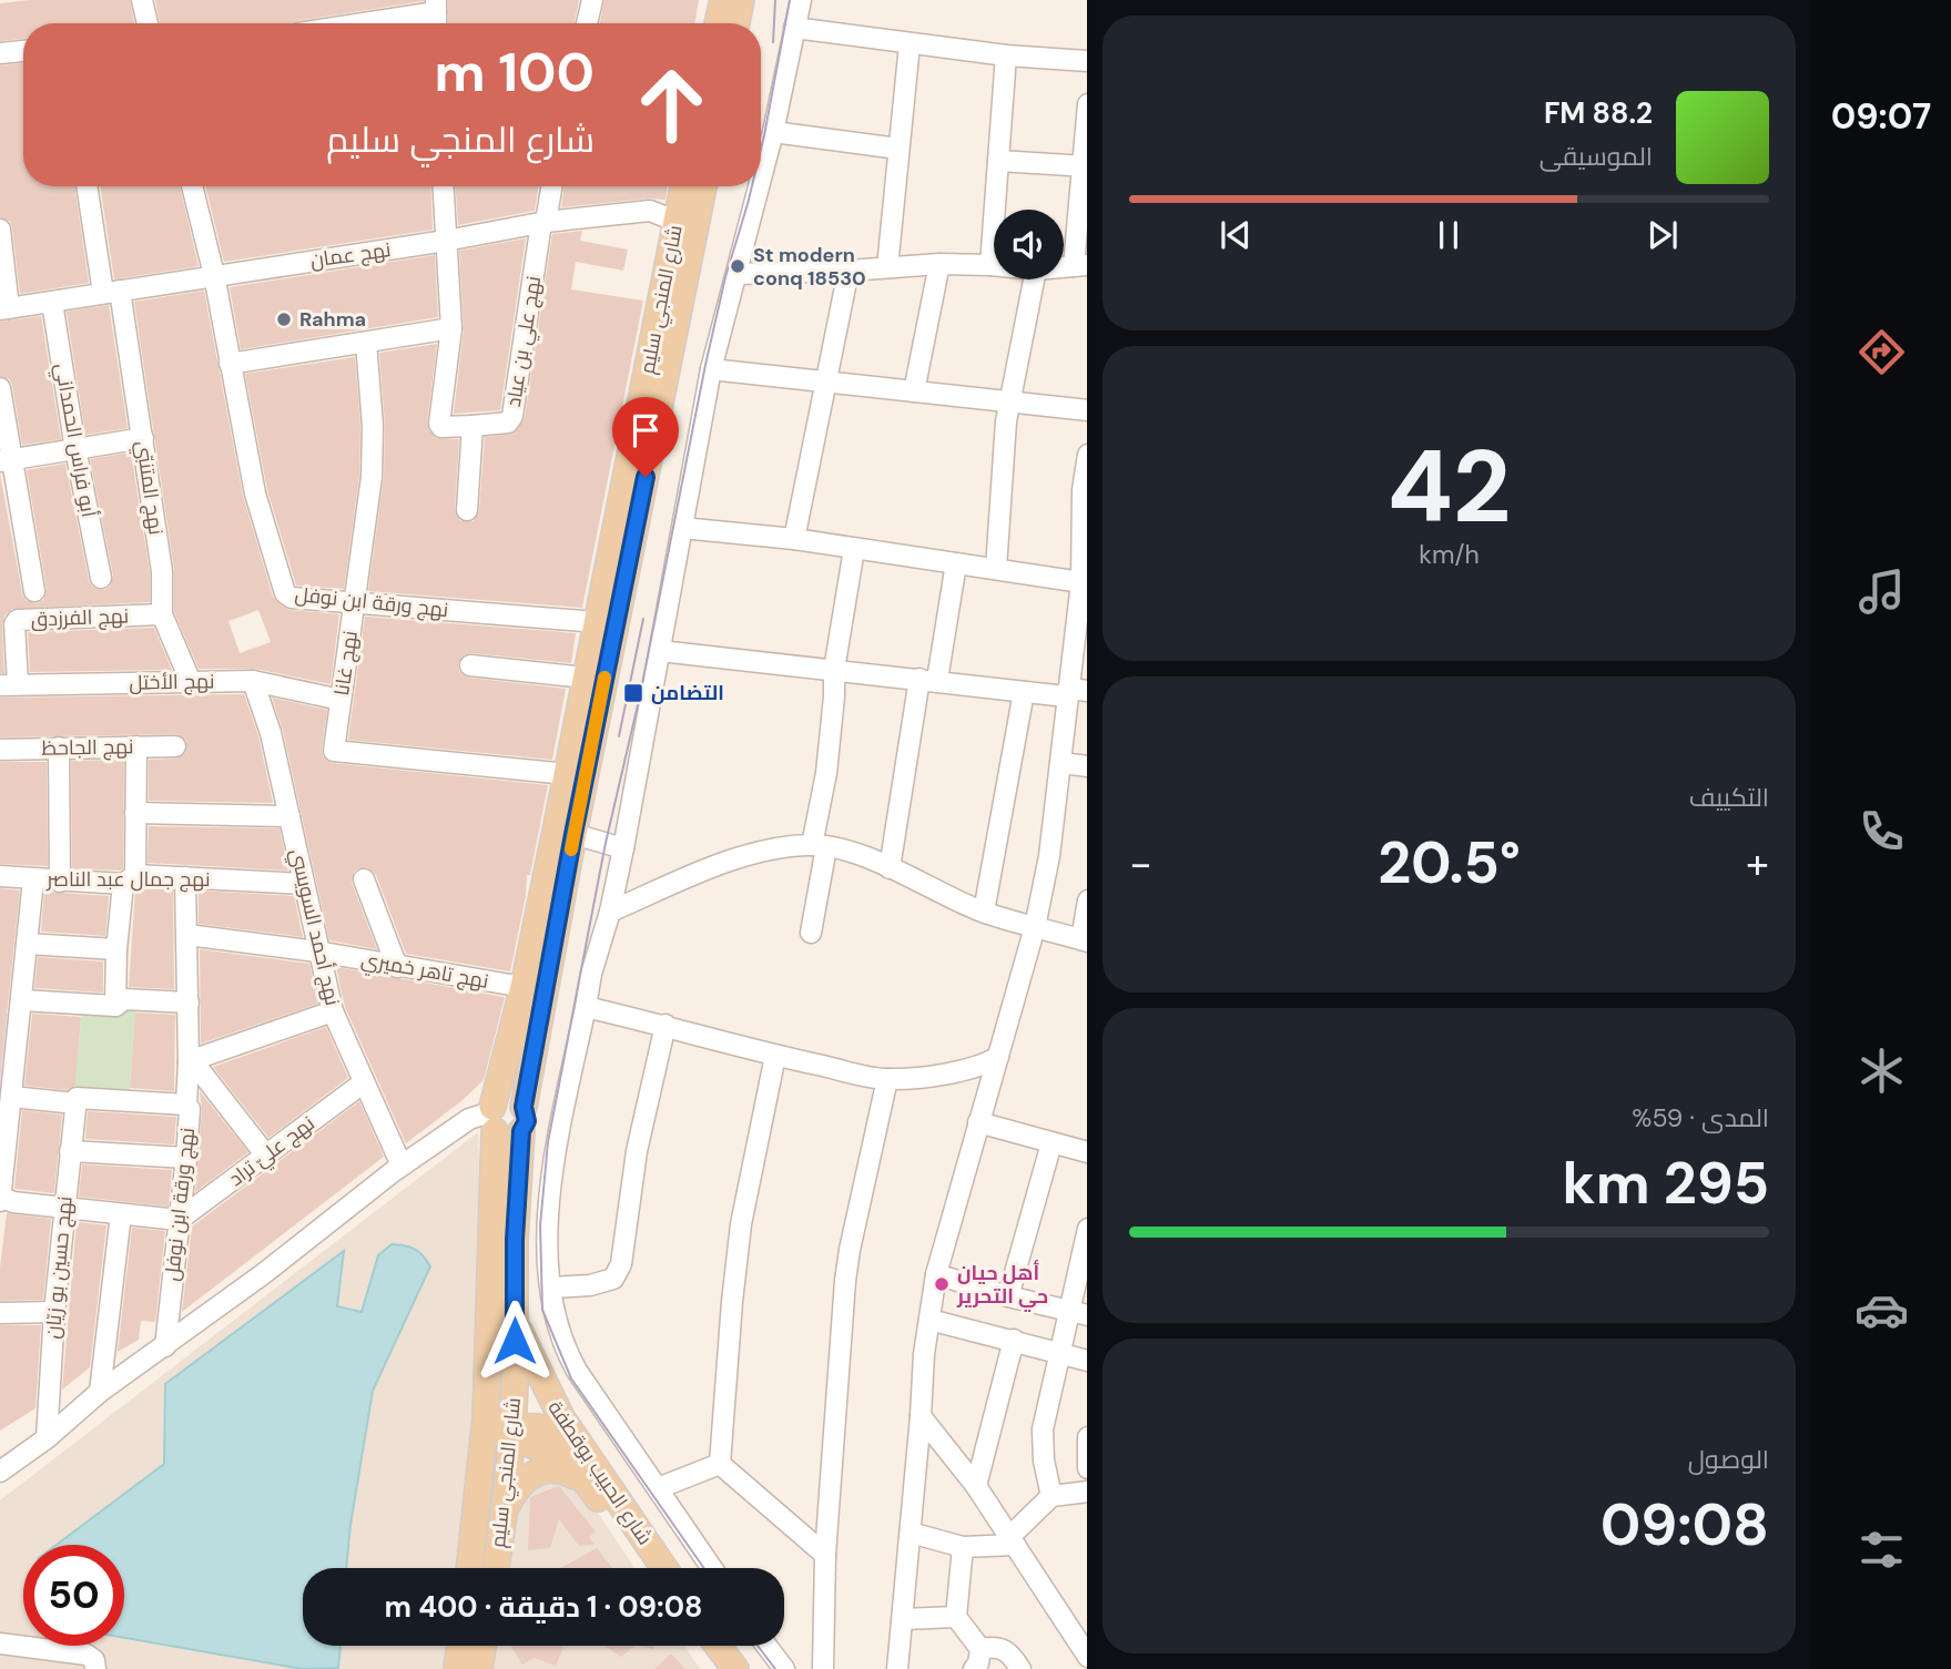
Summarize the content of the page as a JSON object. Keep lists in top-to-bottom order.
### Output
{
  "streets": {
    "main road": ["شارع المنجي سليم", "شارع الحبيب بوقطفة"],
    "street": [
      "نهج عمان",
      "نهج علي بن عياد",
      "أبو فراس الحمداني",
      "نهج المتنبّي",
      "نهج ورقة ابن نوفل",
      "نهج الفرزدق",
      "نهج غانا",
      "نهج الأختل",
      "نهج الجاحظ",
      "نهج جمال عبد الناصر",
      "نهج أحمد السويسي",
      "نهج تاهر خميري",
      "نهج عليّ تراد",
      "نهج حسين بو زيّان"
    ]
  },
  "crossings": [
    ["نهج عمان", "شارع المنجي سليم"],
    ["نهج عمان", "نهج علي بن عياد"],
    ["نهج عمان", "أبو فراس الحمداني"],
    ["نهج عمان", "نهج المتنبّي"],
    ["نهج عمان", "نهج ورقة ابن نوفل"],
    ["شارع المنجي سليم", "نهج ورقة ابن نوفل"],
    ["شارع المنجي سليم", "نهج غانا"],
    ["شارع المنجي سليم", "نهج تاهر خميري"],
    ["شارع المنجي سليم", "شارع الحبيب بوقطفة"],
    ["نهج المتنبّي", "نهج الفرزدق"],
    ["نهج المتنبّي", "نهج الأختل"],
    ["نهج ورقة ابن نوفل", "نهج غانا"],
    ["نهج ورقة ابن نوفل", "نهج جمال عبد الناصر"],
    ["نهج ورقة ابن نوفل", "نهج تاهر خميري"],
    ["نهج ورقة ابن نوفل", "نهج عليّ تراد"],
    ["نهج الفرزدق", "نهج الأختل"],
    ["نهج غانا", "نهج الأختل"],
    ["نهج الأختل", "نهج أحمد السويسي"],
    ["نهج جمال عبد الناصر", "نهج أحمد السويسي"],
    ["نهج أحمد السويسي", "نهج تاهر خميري"],
    ["نهج أحمد السويسي", "نهج عليّ تراد"]
  ],
  "places": {
    "other": ["St modern conq 18530", "Rahma", "أهل حيان حي التحرير"],
    "transit": ["التضامن"]
  },
  "page": {
    "tabs": "09:07",
    "turn": ["100 m", "شارع المنجي سليم"],
    "song": ["88.2 FM", "الموسيقى"],
    "tile": [
      ["42", "km/h"],
      "التكييف",
      ["المدى · 59%", "295 km"],
      ["الوصول", "09:08"]
    ],
    "heat": ["−", "20.5°", "+"],
    "limit": "50",
    "trip": "09:08 · 1 دقيقة · 400 m"
  }
}
